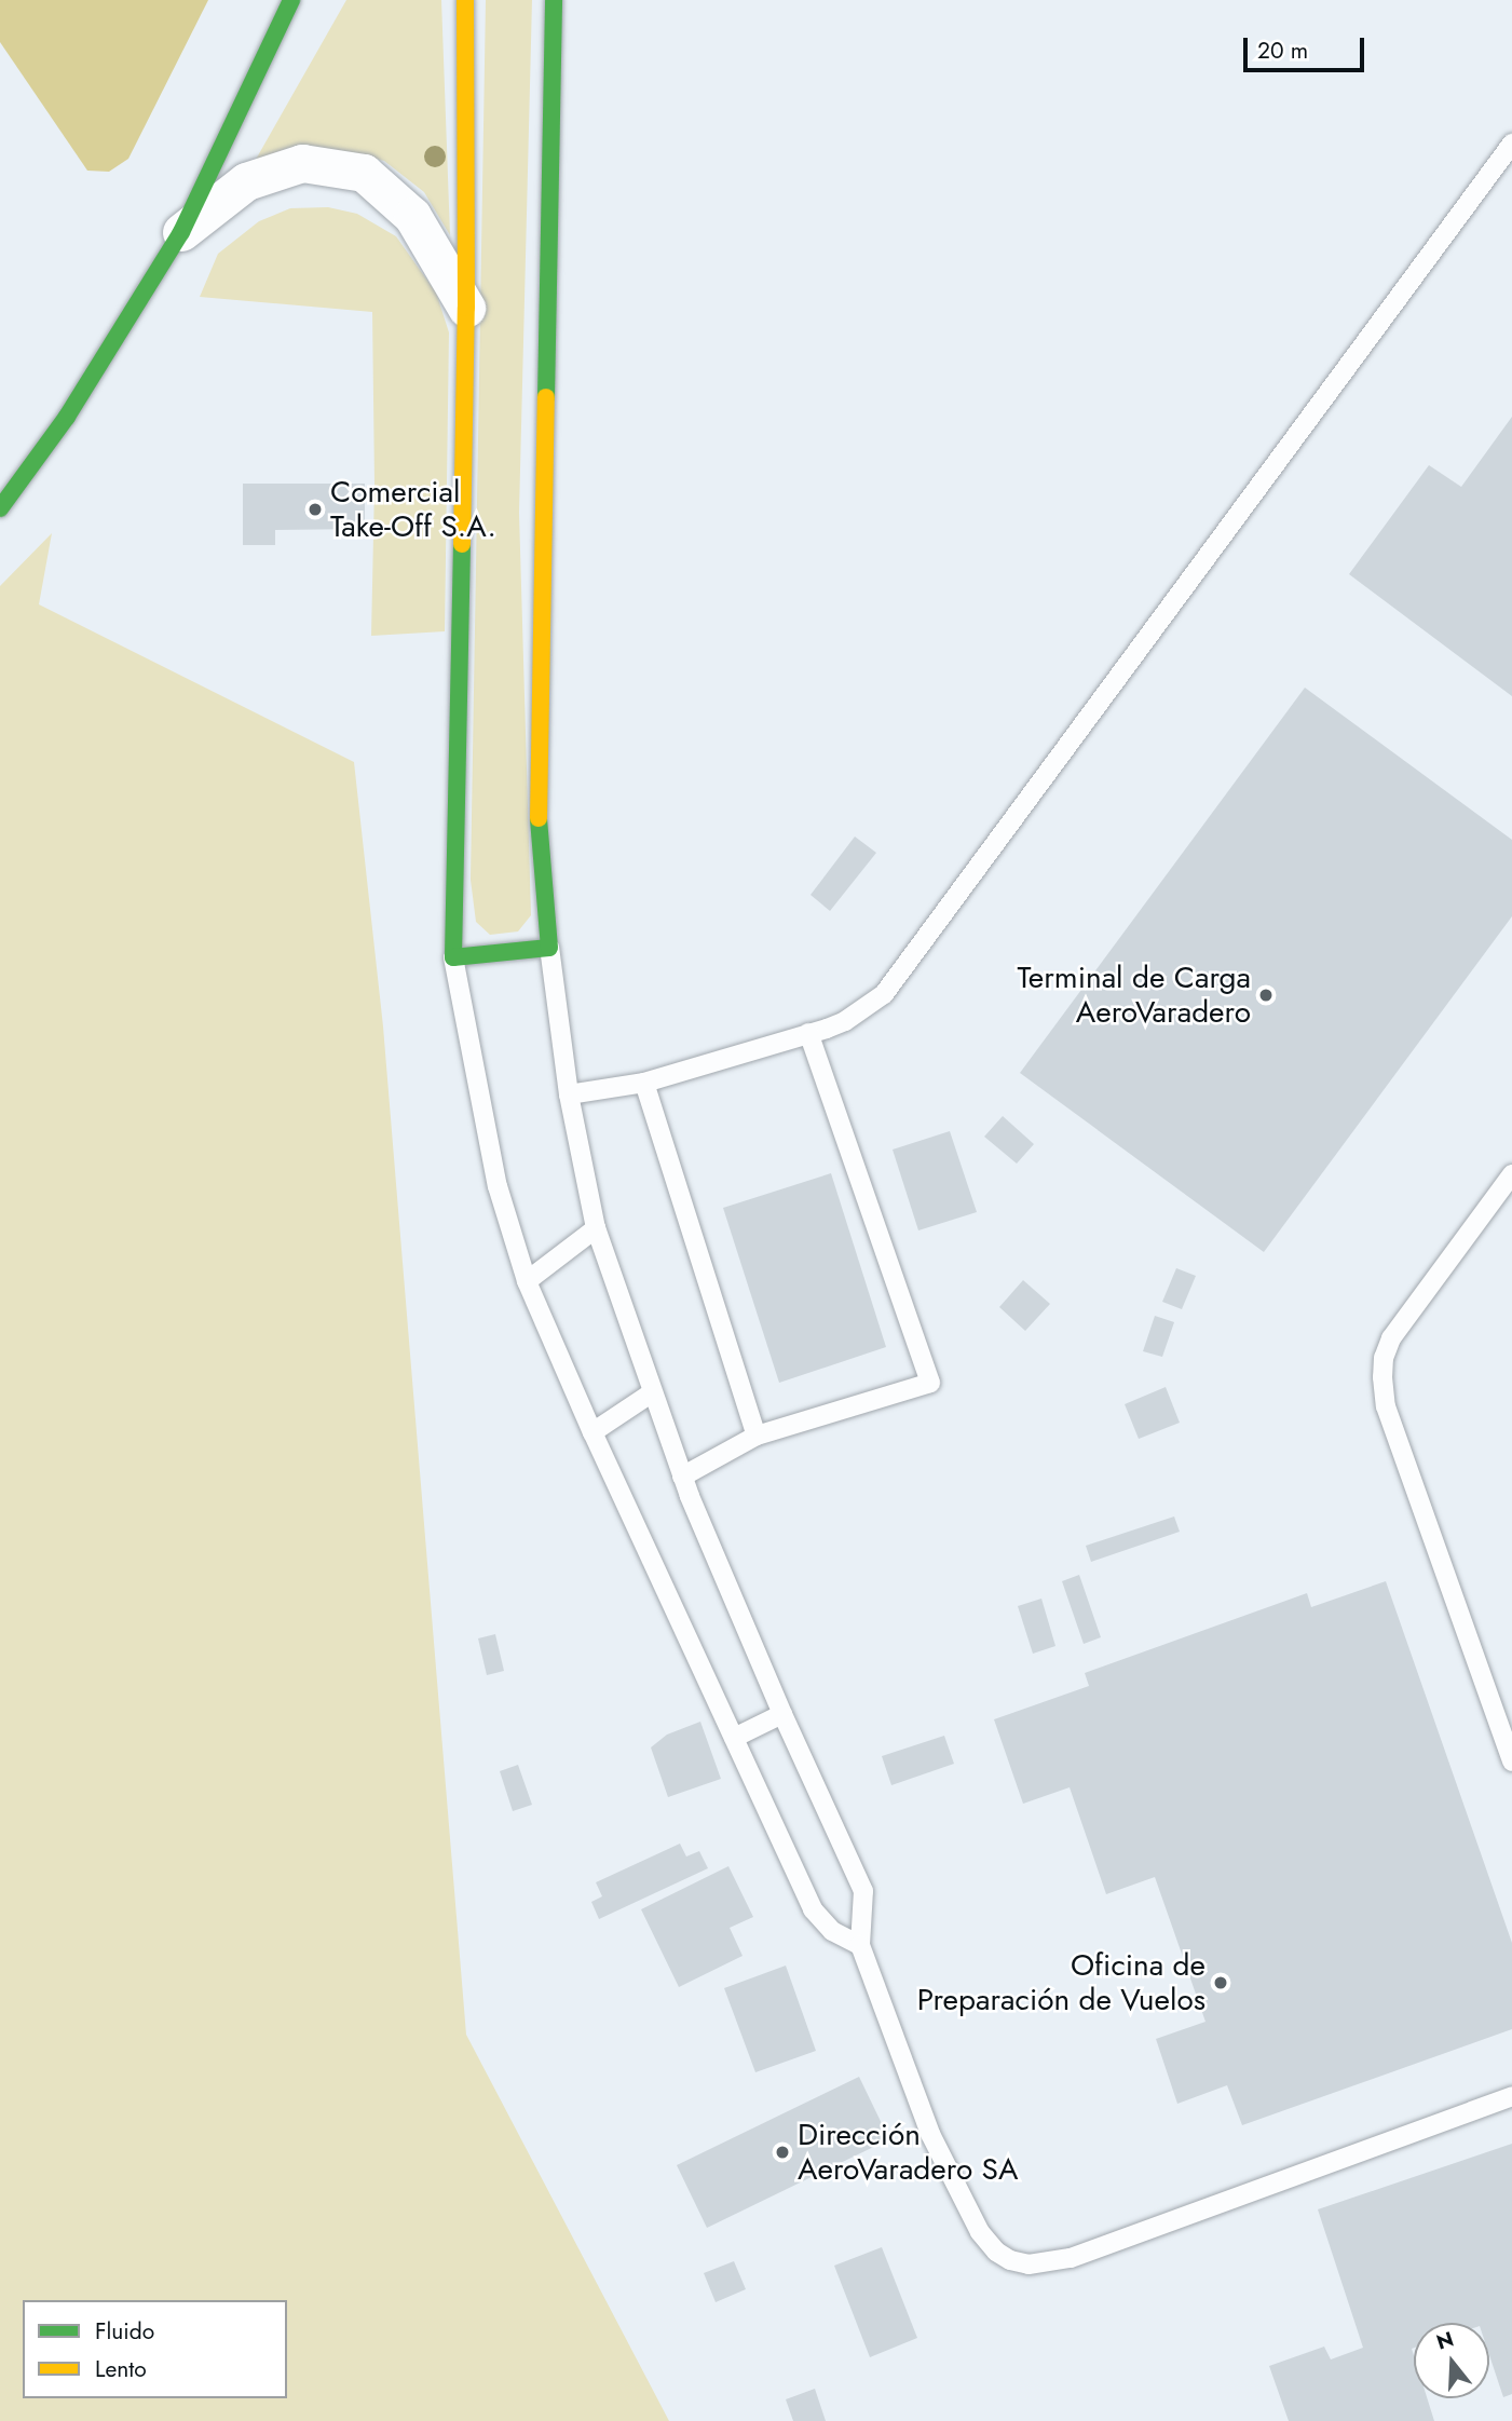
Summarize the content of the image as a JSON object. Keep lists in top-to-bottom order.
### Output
{
  "places": [
    "Comercial Take-Off S.A.",
    "Terminal de Carga AeroVaradero",
    "Oficina de Preparación de Vuelos",
    "Dirección AeroVaradero SA"
  ],
  "legend": ["Fluido", "Lento"],
  "scale_bar": "20 m",
  "north": "top"
}
